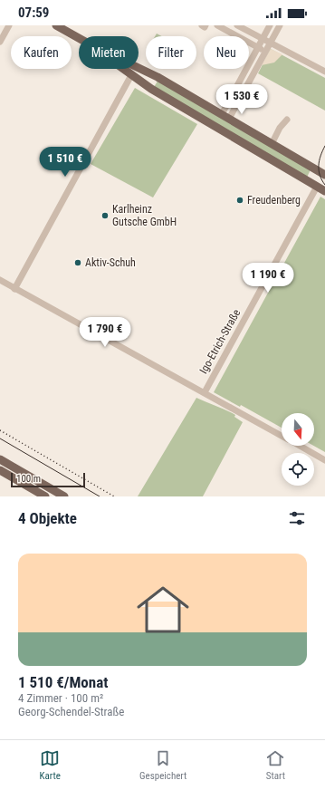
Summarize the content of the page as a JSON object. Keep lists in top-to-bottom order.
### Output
{
  "streets": {
    "street": ["Igo-Etrich-Straße"]
  },
  "places": ["Freudenberg", "Karlheinz Gutsche GmbH", "Aktiv-Schuh"],
  "scale_bar": "100 m",
  "north": "bottom",
  "page": {
    "status": "07:59",
    "chip": [
      "Kaufen",
      "Mieten",
      "Filter",
      "Neu"
    ],
    "price": [
      "1 530 €",
      "1 510 €",
      "1 190 €",
      "1 790 €"
    ],
    "scale": "100 m",
    "heading": "4 Objekte",
    "list": [
      {
        "name": "1 510 €/Monat",
        "note": "4 Zimmer · 100 m² · Georg-Schendel-Straße"
      }
    ],
    "tabs": ["Karte", "Gespeichert", "Start"]
  }
}
